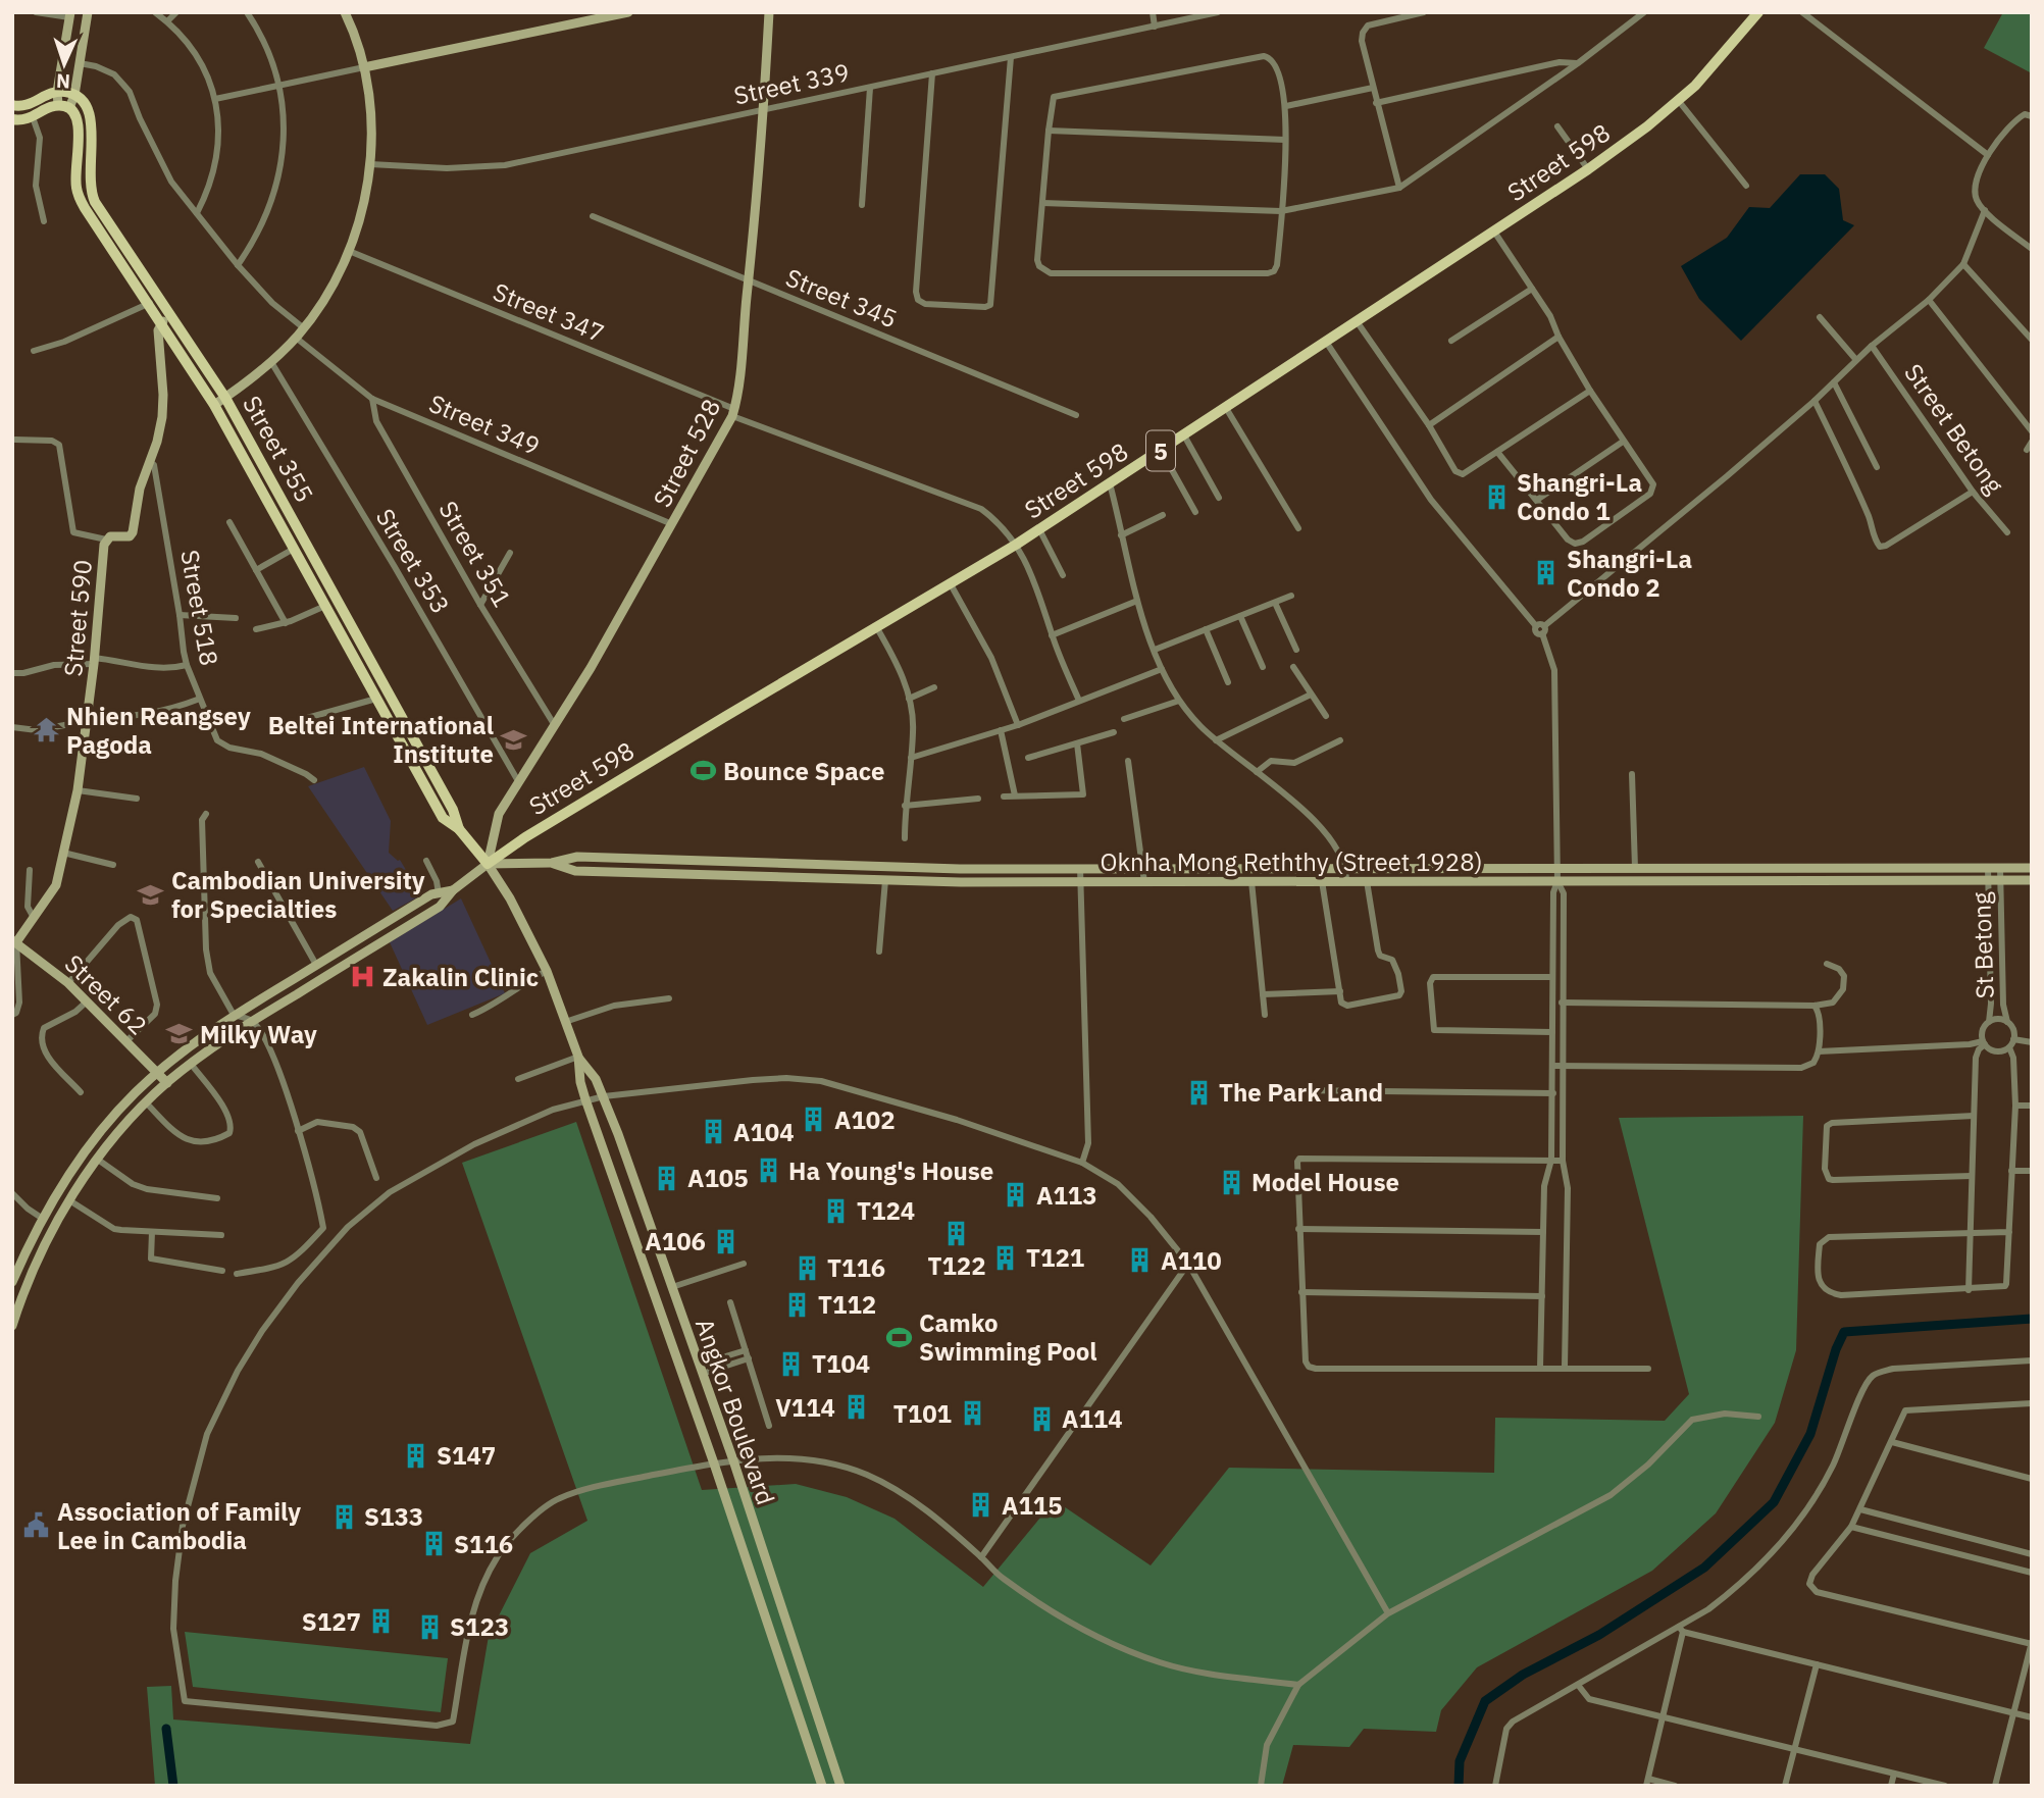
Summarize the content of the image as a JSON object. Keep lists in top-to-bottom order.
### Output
{
  "streets": {
    "main road": [
      "Street 598",
      "Street 355",
      "5",
      "Street 528",
      "Street 590",
      "Oknha Mong Reththy (Street 1928)",
      "Street 62",
      "Angkor Boulevard"
    ],
    "street": [
      "Street 339",
      "Street 345",
      "Street 347",
      "Street 349",
      "Street Betong",
      "Street 351",
      "Street 353",
      "Street 518",
      "St Betong"
    ]
  },
  "crossings": [
    ["Street 339", "Street 528"],
    ["Street 598", "Street 347"],
    ["Street 598", "Street 355"],
    ["Street 598", "Street 528"],
    ["Street 598", "Oknha Mong Reththy (Street 1928)"],
    ["Street 598", "Angkor Boulevard"],
    ["Street 345", "Street 528"],
    ["Street 347", "Street 528"],
    ["Street 349", "Street 528"],
    ["Street 349", "Street 351"],
    ["Street 355", "Street 528"],
    ["Street 355", "Street 590"],
    ["Street 355", "Oknha Mong Reththy (Street 1928)"],
    ["Street 355", "Angkor Boulevard"],
    ["Street 528", "Street 351"],
    ["Street 528", "Street 353"],
    ["Street 528", "Oknha Mong Reththy (Street 1928)"],
    ["Street 528", "Angkor Boulevard"],
    ["Street 518", "Street 590"],
    ["Street 590", "Street 62"],
    ["Oknha Mong Reththy (Street 1928)", "St Betong"],
    ["Oknha Mong Reththy (Street 1928)", "Angkor Boulevard"]
  ],
  "places": {
    "building": [
      "Shangri-La Condo 1",
      "Shangri-La Condo 2",
      "The Park Land",
      "A102",
      "A104",
      "Ha Young's House",
      "A105",
      "Model House",
      "A113",
      "T124",
      "T122",
      "A106",
      "T121",
      "A110",
      "T116",
      "T112",
      "T104",
      "V114",
      "T101",
      "A114",
      "S147",
      "A115",
      "S133",
      "S116",
      "S127",
      "S123"
    ],
    "temple": ["Nhien Reangsey Pagoda"],
    "school or university": ["Beltei International Institute", "Cambodian University for Specialties", "Milky Way"],
    "sports": ["Bounce Space", "Camko Swimming Pool"],
    "hospital": ["Zakalin Clinic"],
    "public building": ["Association of Family Lee in Cambodia"]
  },
  "north": "bottom"
}
